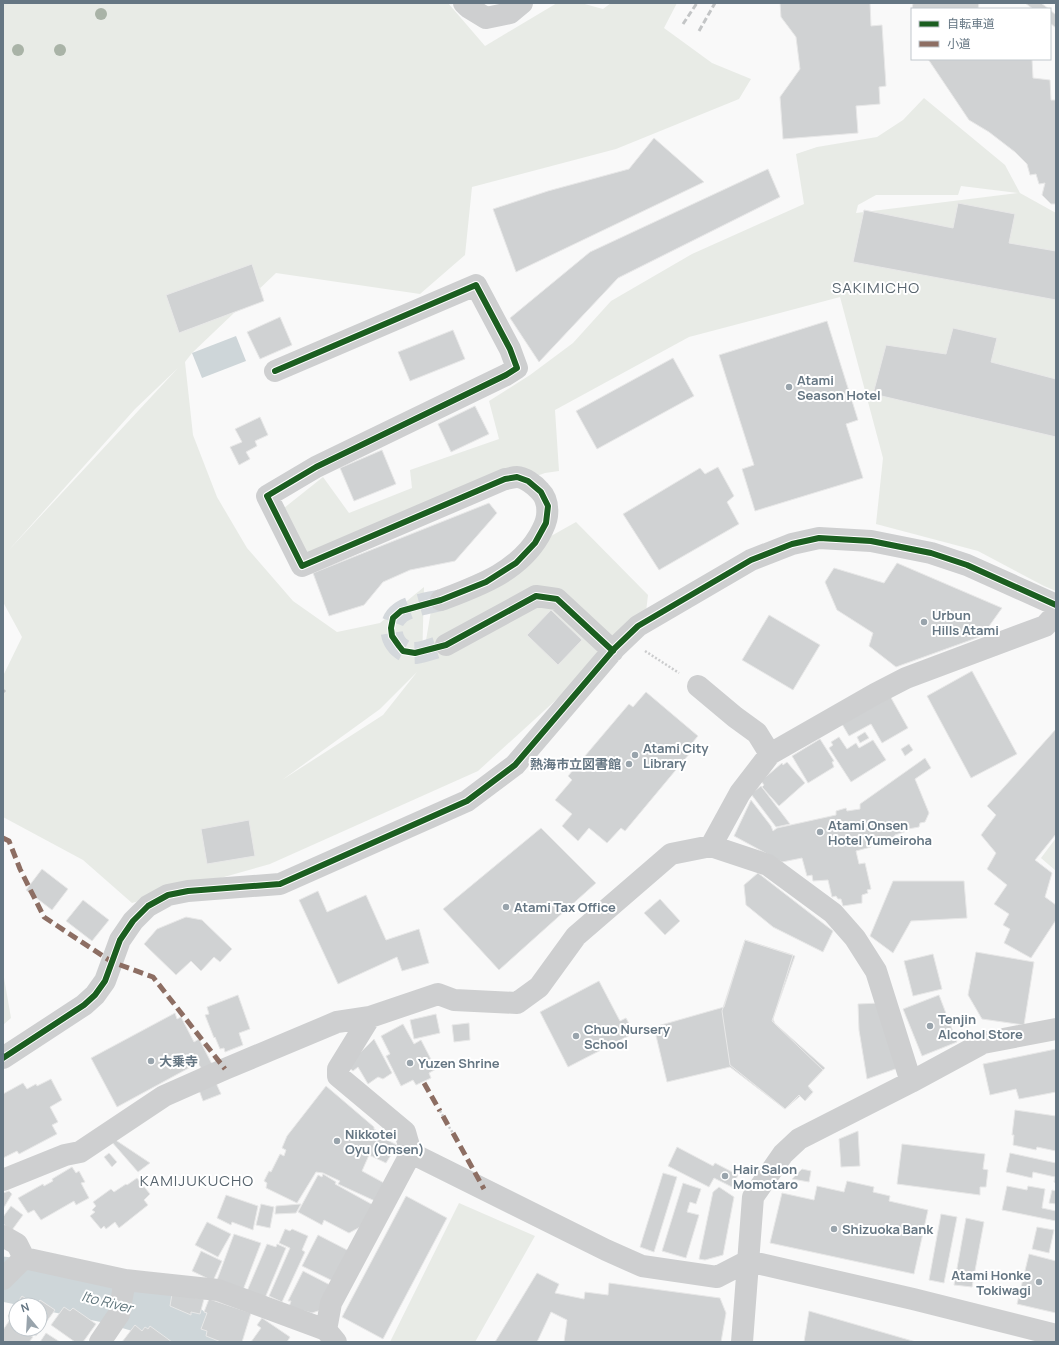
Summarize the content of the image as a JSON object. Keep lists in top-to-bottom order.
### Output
{
  "districts": ["SAKIMICHO", "KAMIJUKUCHO"],
  "water": ["Ito River"],
  "places": [
    "Atami Season Hotel",
    "Urbun Hills Atami",
    "Atami City Library",
    "熱海市立図書館",
    "Atami Onsen Hotel Yumeiroha",
    "Atami Tax Office",
    "Tenjin Alcohol Store",
    "Chuo Nursery School",
    "大乗寺",
    "Yuzen Shrine",
    "Nikkotei Oyu (Onsen)",
    "Hair Salon Momotaro",
    "Shizuoka Bank",
    "Atami Honke Tokiwagi"
  ],
  "legend": ["自転車道", "小道"],
  "north": "top"
}
